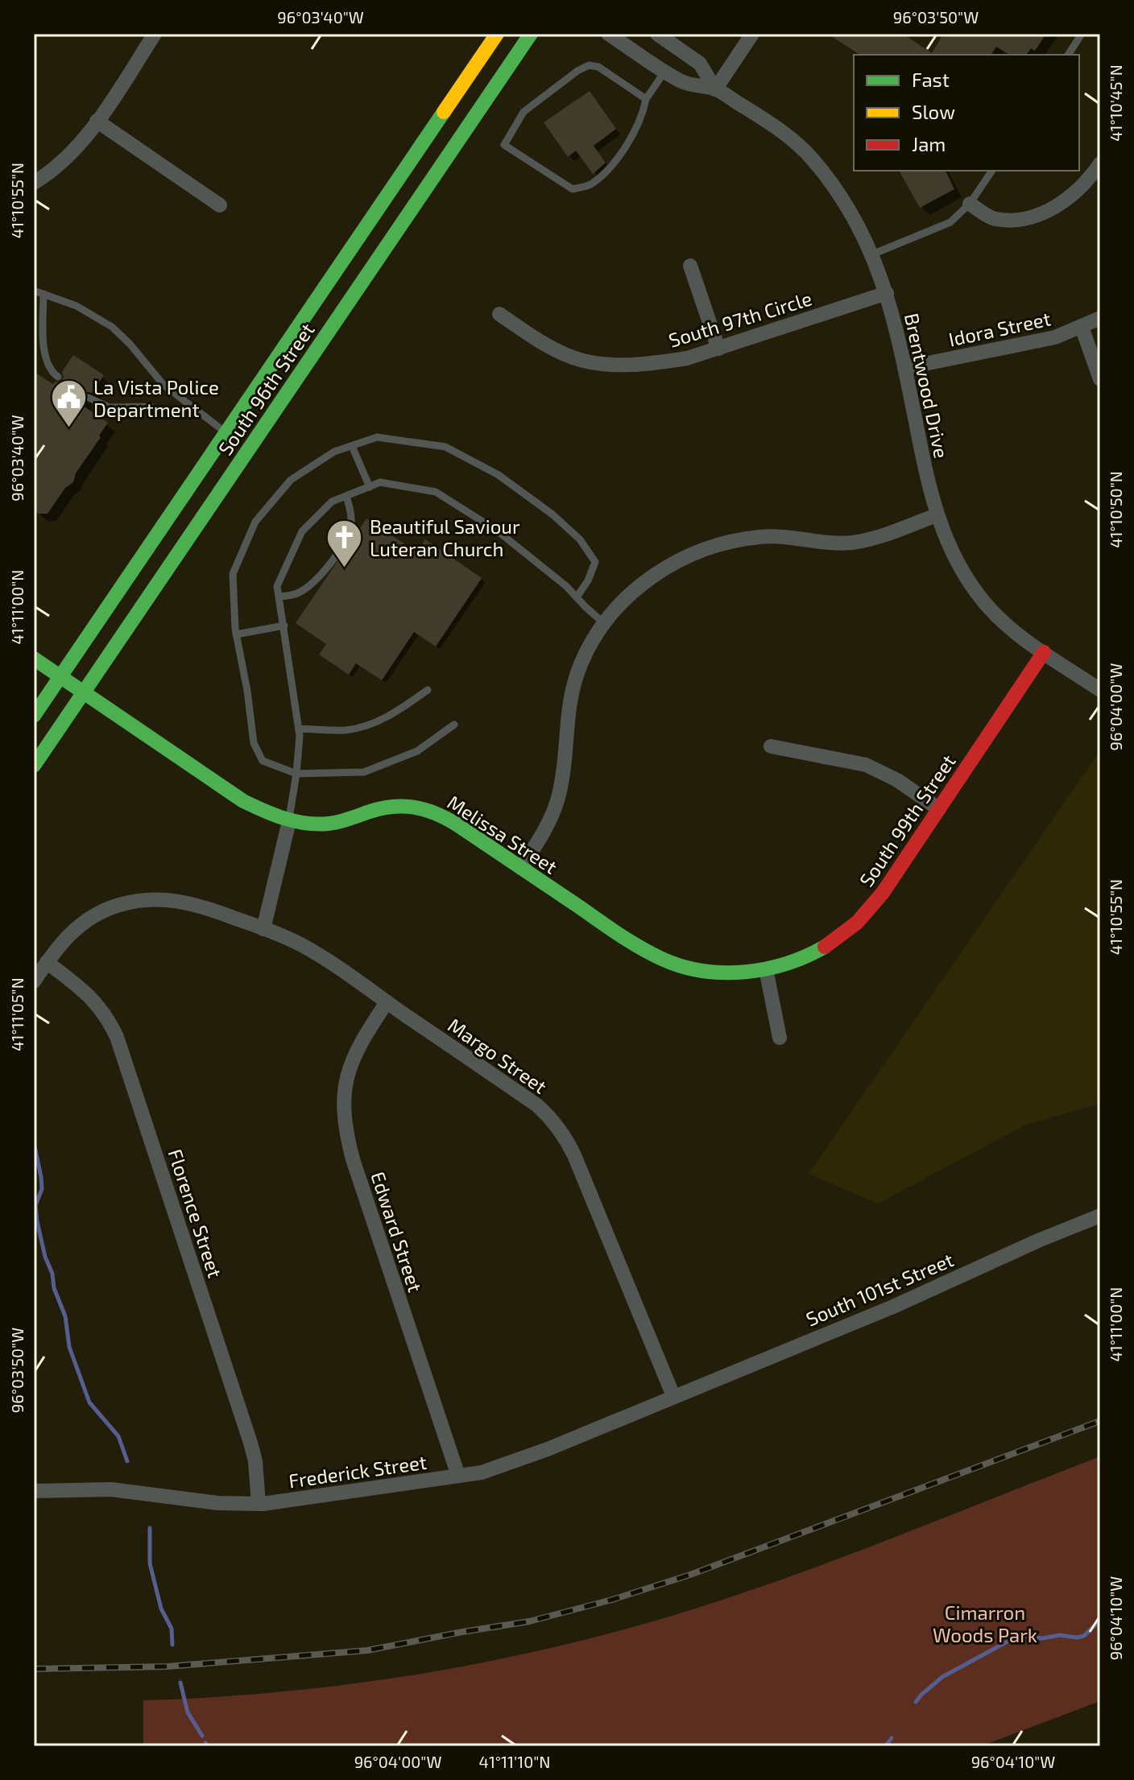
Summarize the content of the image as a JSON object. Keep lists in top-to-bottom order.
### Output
{
  "streets": {
    "main road": ["South 96th Street", "South 99th Street", "Melissa Street"],
    "street": [
      "South 97th Circle",
      "Idora Street",
      "Brentwood Drive",
      "Margo Street",
      "Florence Street",
      "Edward Street",
      "South 101st Street",
      "Frederick Street"
    ]
  },
  "crossings": [
    ["South 97th Circle", "Brentwood Drive"],
    ["Idora Street", "Brentwood Drive"],
    ["Brentwood Drive", "South 99th Street"],
    ["South 96th Street", "Melissa Street"],
    ["South 99th Street", "Melissa Street"],
    ["Margo Street", "Florence Street"],
    ["Margo Street", "Edward Street"],
    ["Margo Street", "South 101st Street"],
    ["Margo Street", "Frederick Street"],
    ["Florence Street", "Frederick Street"],
    ["Edward Street", "Frederick Street"],
    ["South 101st Street", "Frederick Street"]
  ],
  "parks": ["Cimarron Woods Park"],
  "places": {
    "public building": ["La Vista Police Department"],
    "church": ["Beautiful Saviour Luteran Church"]
  },
  "legend": ["Fast", "Slow", "Jam"],
  "coordinates": [
    "96°03'40\"W",
    "96°03'50\"W",
    "41°10'45\"N",
    "41°10'55\"N",
    "41°10'50\"N",
    "41°11'00\"N",
    "96°04'00\"W",
    "41°11'05\"N",
    "96°04'10\"W",
    "41°11'10\"N"
  ]
}
